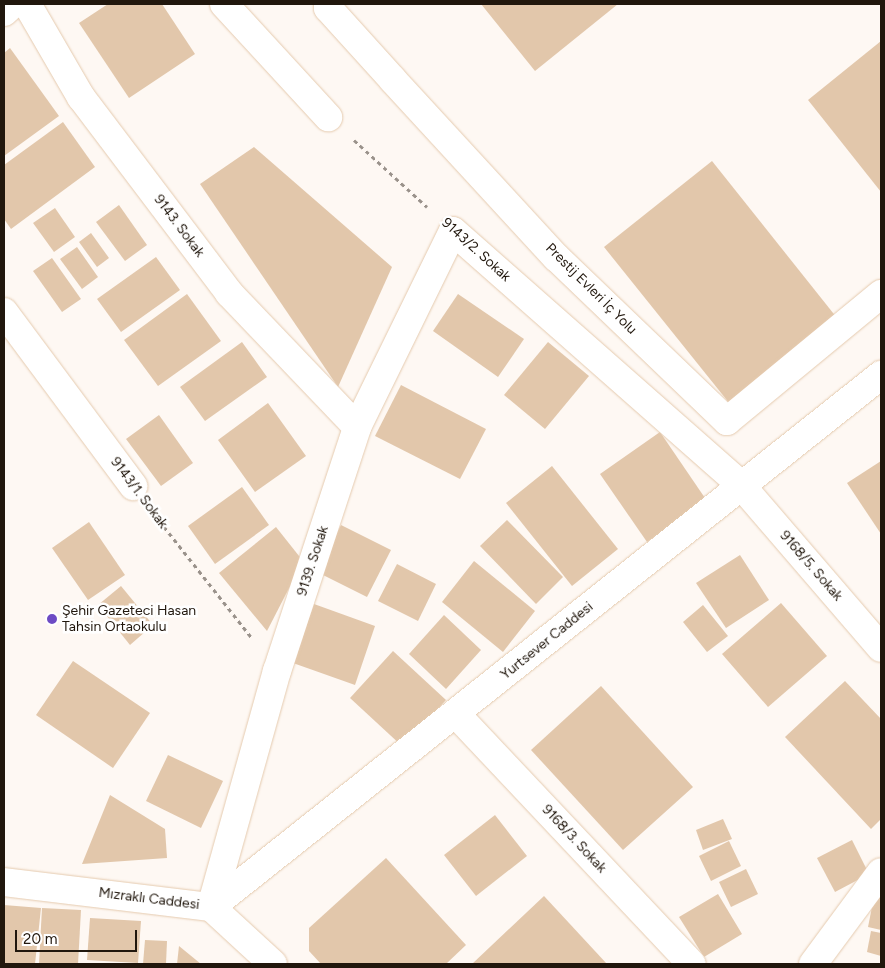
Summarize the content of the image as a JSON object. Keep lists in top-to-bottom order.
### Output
{
  "streets": {
    "street": [
      "9143. Sokak",
      "9143/2. Sokak",
      "Prestij Evleri İç Yolu",
      "9143/1. Sokak",
      "9139. Sokak",
      "9168/5. Sokak",
      "Yurtsever Caddesi",
      "9168/3. Sokak",
      "Mızraklı Caddesi"
    ]
  },
  "crossings": [
    ["9143. Sokak", "9139. Sokak"],
    ["9143/2. Sokak", "9139. Sokak"],
    ["9143/2. Sokak", "9168/5. Sokak"],
    ["9143/2. Sokak", "Yurtsever Caddesi"],
    ["9143/1. Sokak", "9139. Sokak"],
    ["9139. Sokak", "Yurtsever Caddesi"],
    ["9139. Sokak", "Mızraklı Caddesi"],
    ["9168/5. Sokak", "Yurtsever Caddesi"],
    ["Yurtsever Caddesi", "9168/3. Sokak"],
    ["Yurtsever Caddesi", "Mızraklı Caddesi"]
  ],
  "places": ["Şehir Gazeteci Hasan Tahsin Ortaokulu"],
  "scale_bar": "20 m"
}
